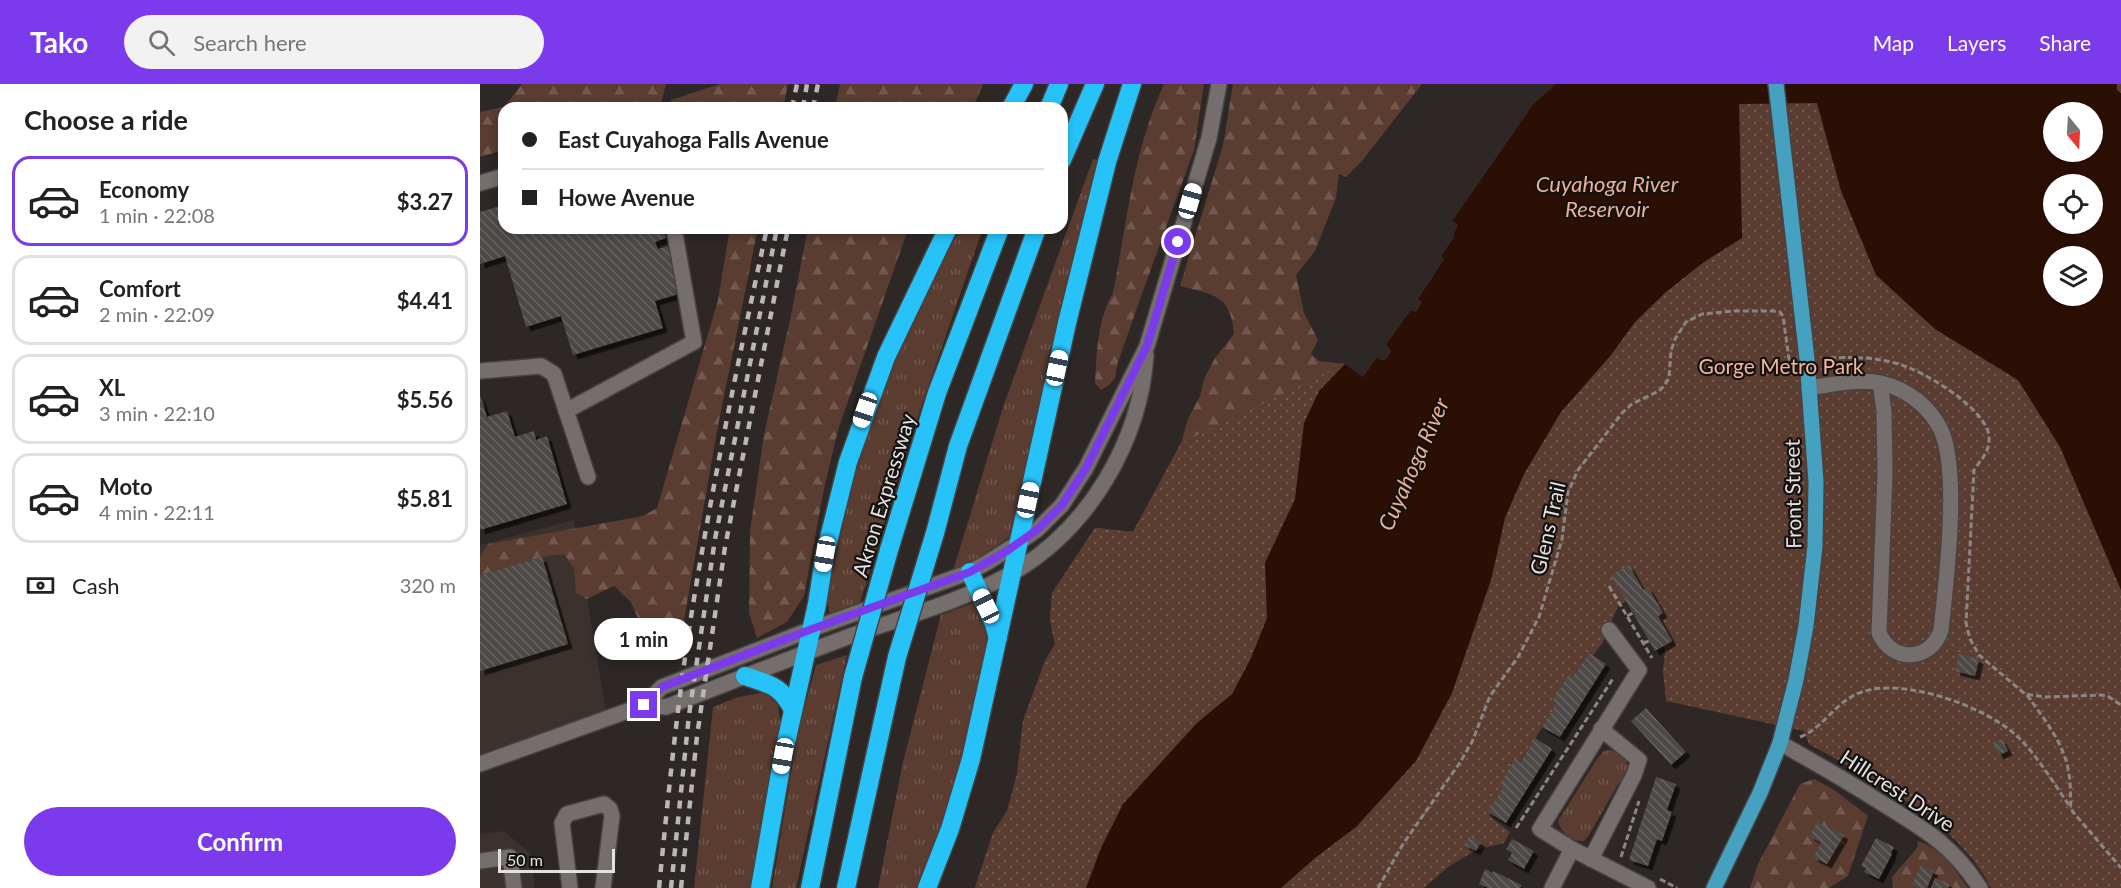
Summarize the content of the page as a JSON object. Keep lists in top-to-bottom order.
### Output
{
  "streets": {
    "highway": ["Akron Expressway"],
    "main road": ["Front Street"],
    "street": ["Hillcrest Drive"],
    "path": ["Glens Trail"]
  },
  "crossings": [
    ["Front Street", "Hillcrest Drive"]
  ],
  "water": ["Cuyahoga River Reservoir", "Cuyahoga River"],
  "parks": ["Gorge Metro Park"],
  "scale_bar": "50 m",
  "north": "bottom",
  "page": {
    "header": "Tako",
    "search": "Search here",
    "nav": ["Map", "Layers", "Share"],
    "heading": "Choose a ride",
    "banner": ["East Cuyahoga Falls Avenue", "Howe Avenue"],
    "list": [
      {
        "name": "Economy",
        "note": "1 min · 22:08",
        "value": "$3.27"
      },
      {
        "name": "Comfort",
        "note": "2 min · 22:09",
        "value": "$4.41"
      },
      {
        "name": "XL",
        "note": "3 min · 22:10",
        "value": "$5.56"
      },
      {
        "name": "Moto",
        "note": "4 min · 22:11",
        "value": "$5.81"
      }
    ],
    "pay": ["Cash", "320 m"],
    "bubble": "1 min",
    "buttons": "Confirm",
    "scale": "50 m"
  }
}
